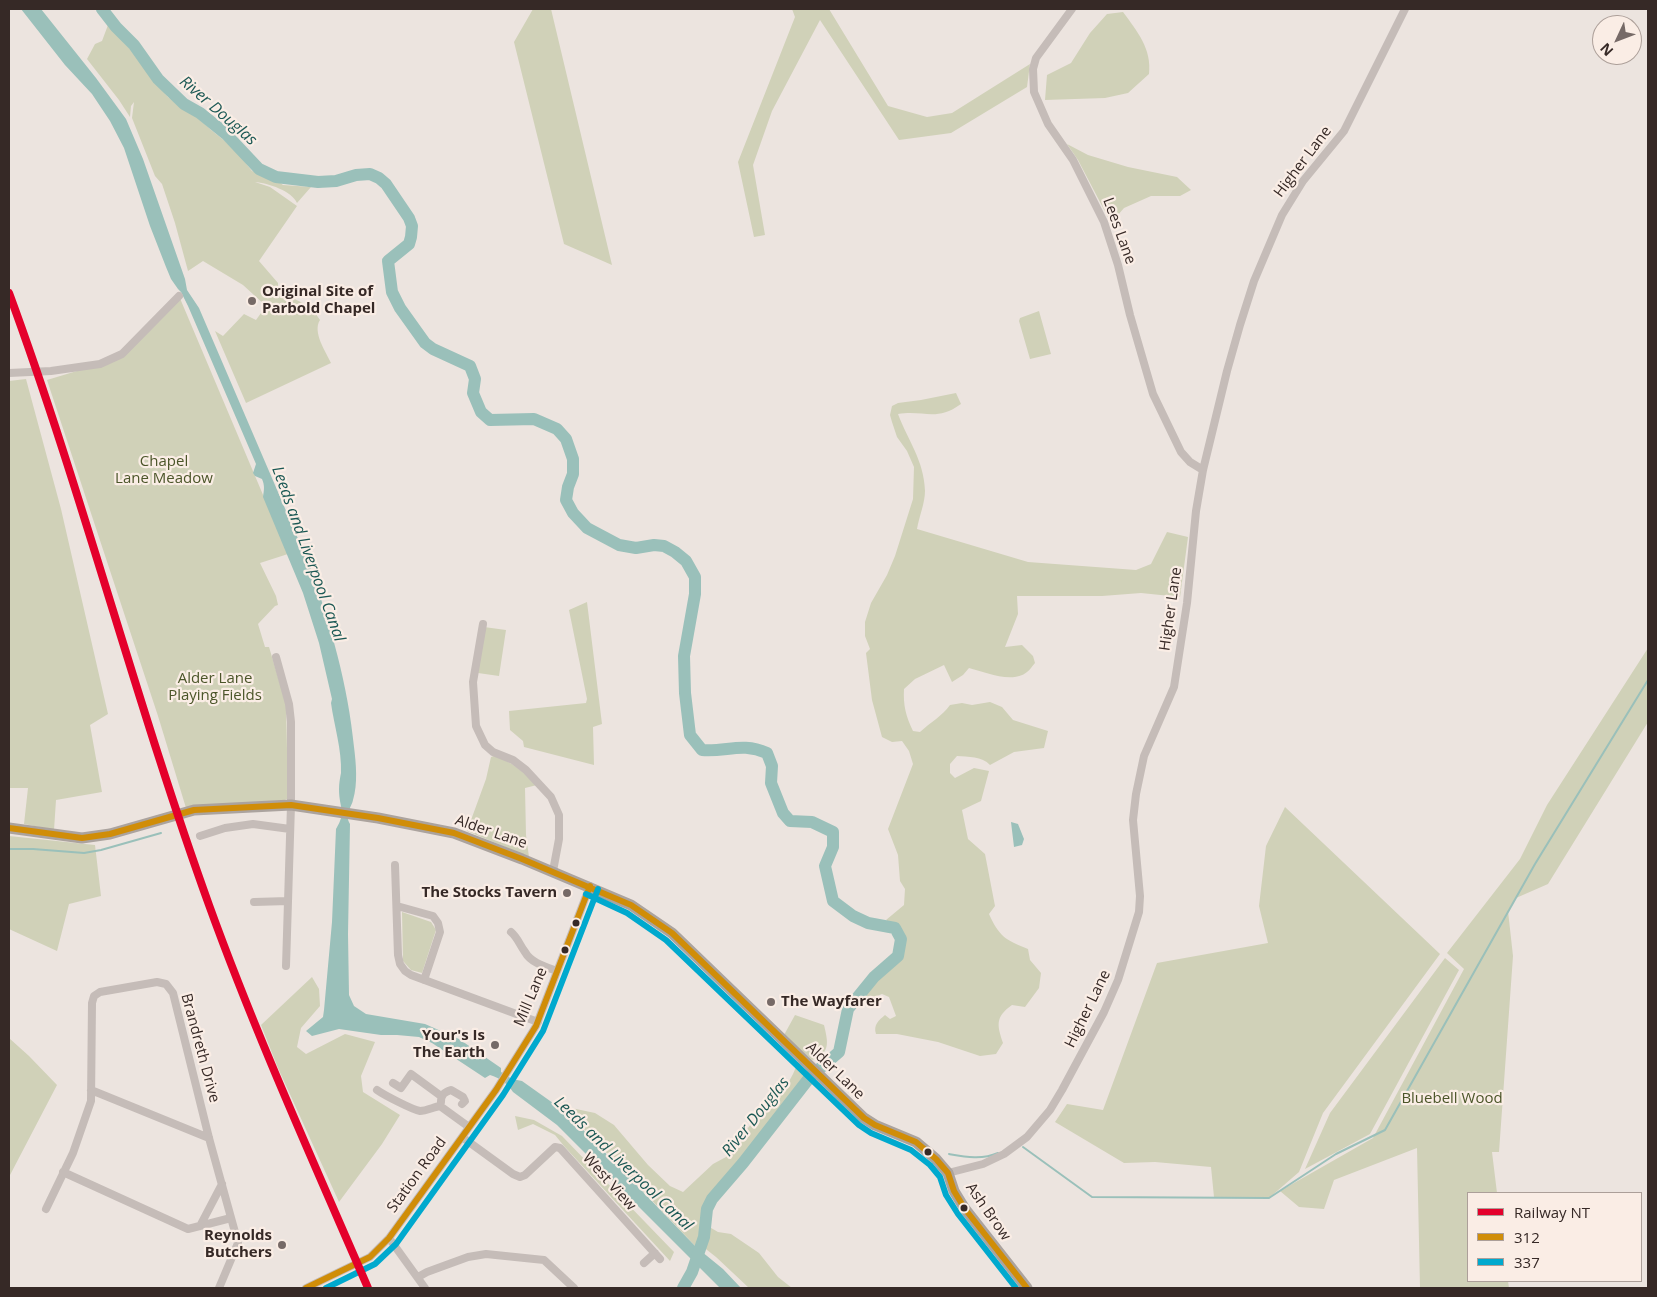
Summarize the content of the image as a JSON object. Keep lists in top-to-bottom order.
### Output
{
  "streets": {
    "highway": ["Alder Lane", "Ash Brow"],
    "street": [
      "Higher Lane",
      "Lees Lane",
      "Mill Lane",
      "Brandreth Drive",
      "Station Road",
      "West View"
    ]
  },
  "crossings": [
    ["Higher Lane", "Lees Lane"],
    ["Higher Lane", "Ash Brow"],
    ["Alder Lane", "Mill Lane"],
    ["Alder Lane", "Ash Brow"],
    ["Mill Lane", "Station Road"],
    ["Station Road", "West View"]
  ],
  "water": ["River Douglas", "Leeds and Liverpool Canal"],
  "parks": ["Chapel Lane Meadow", "Alder Lane Playing Fields", "Bluebell Wood"],
  "places": [
    "Original Site of Parbold Chapel",
    "The Stocks Tavern",
    "The Wayfarer",
    "Your's Is The Earth",
    "Reynolds Butchers"
  ],
  "lines": ["rail line NT", "transit line 312", "transit line 337"],
  "legend": ["Railway NT", "312", "337"],
  "north": "bottom left"
}
